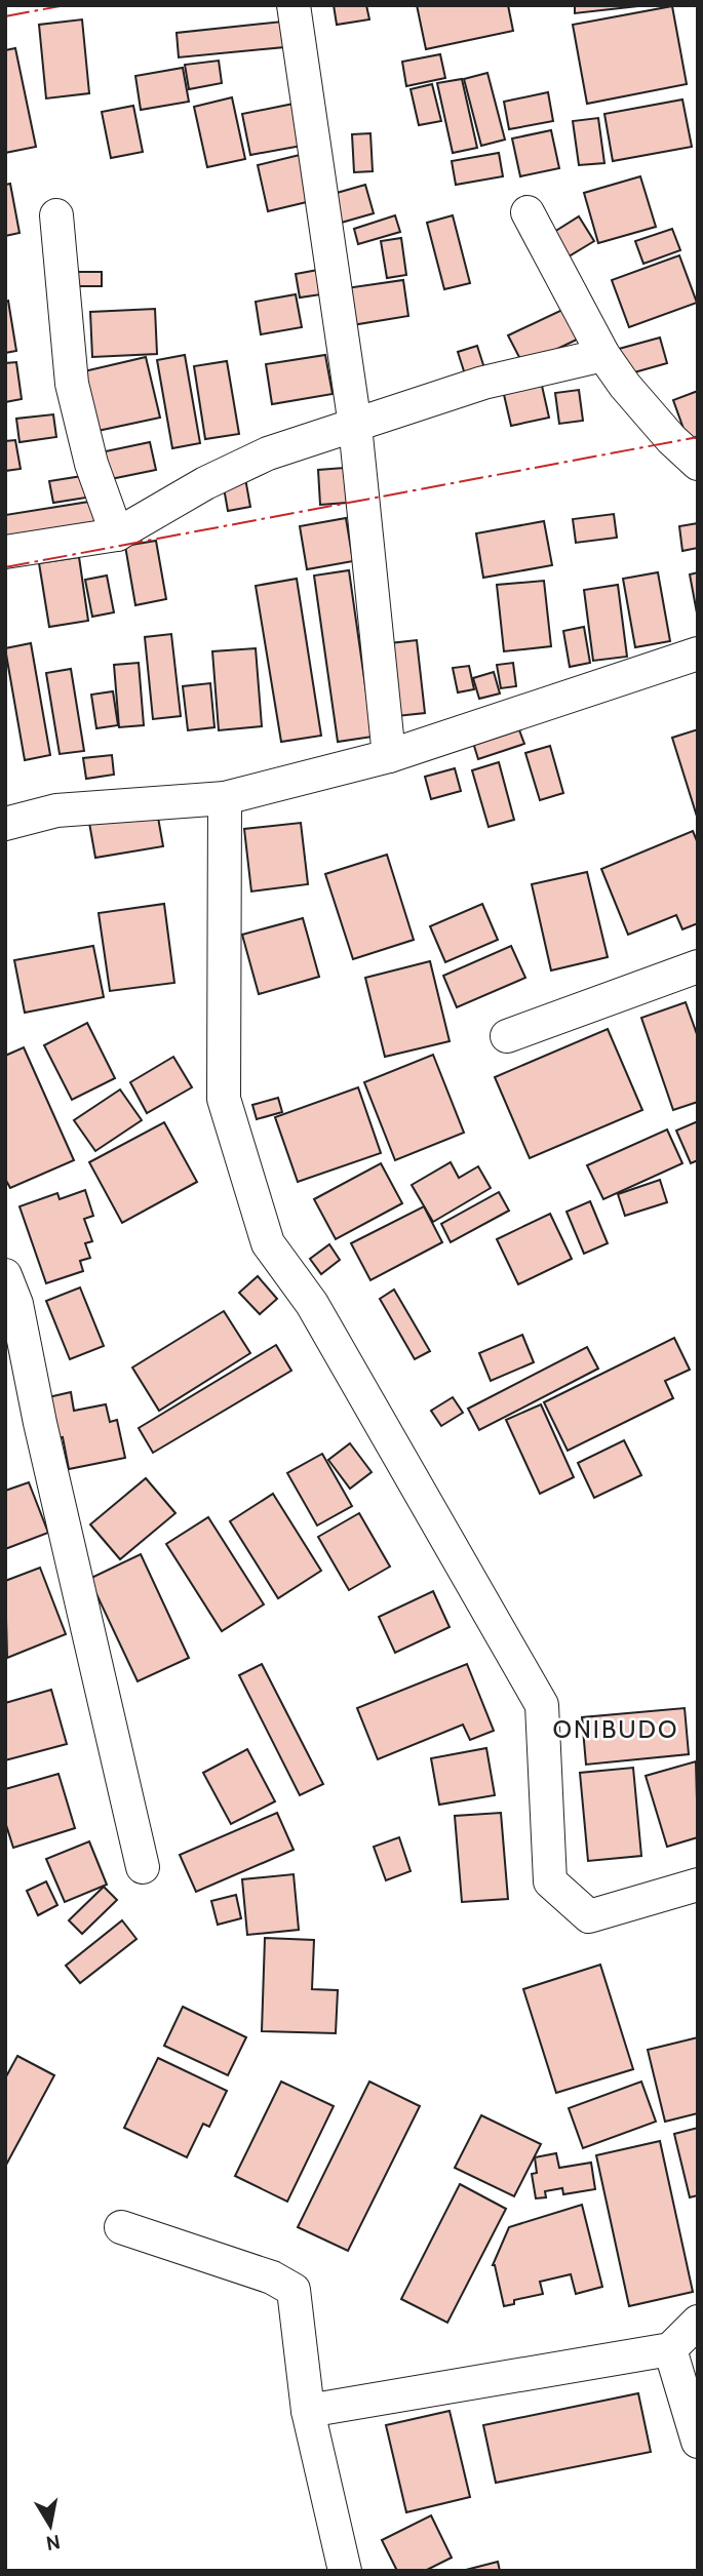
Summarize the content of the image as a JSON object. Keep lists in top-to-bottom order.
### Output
{
  "districts": ["ONIBUDO"],
  "north": "bottom"
}
